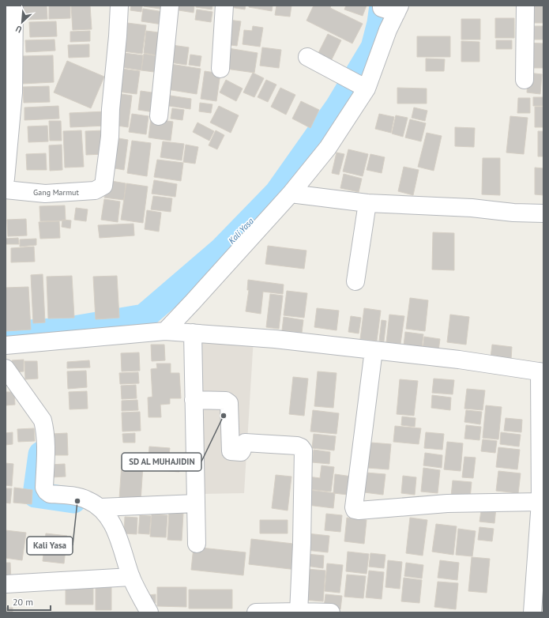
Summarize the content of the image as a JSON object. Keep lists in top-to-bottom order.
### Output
{
  "streets": {
    "street": ["Gang Marmut"]
  },
  "water": ["Kali Yasa"],
  "places": ["SD AL MUHAJIDIN", "Kali Yasa"],
  "scale_bar": "20 m",
  "north": "bottom left"
}
